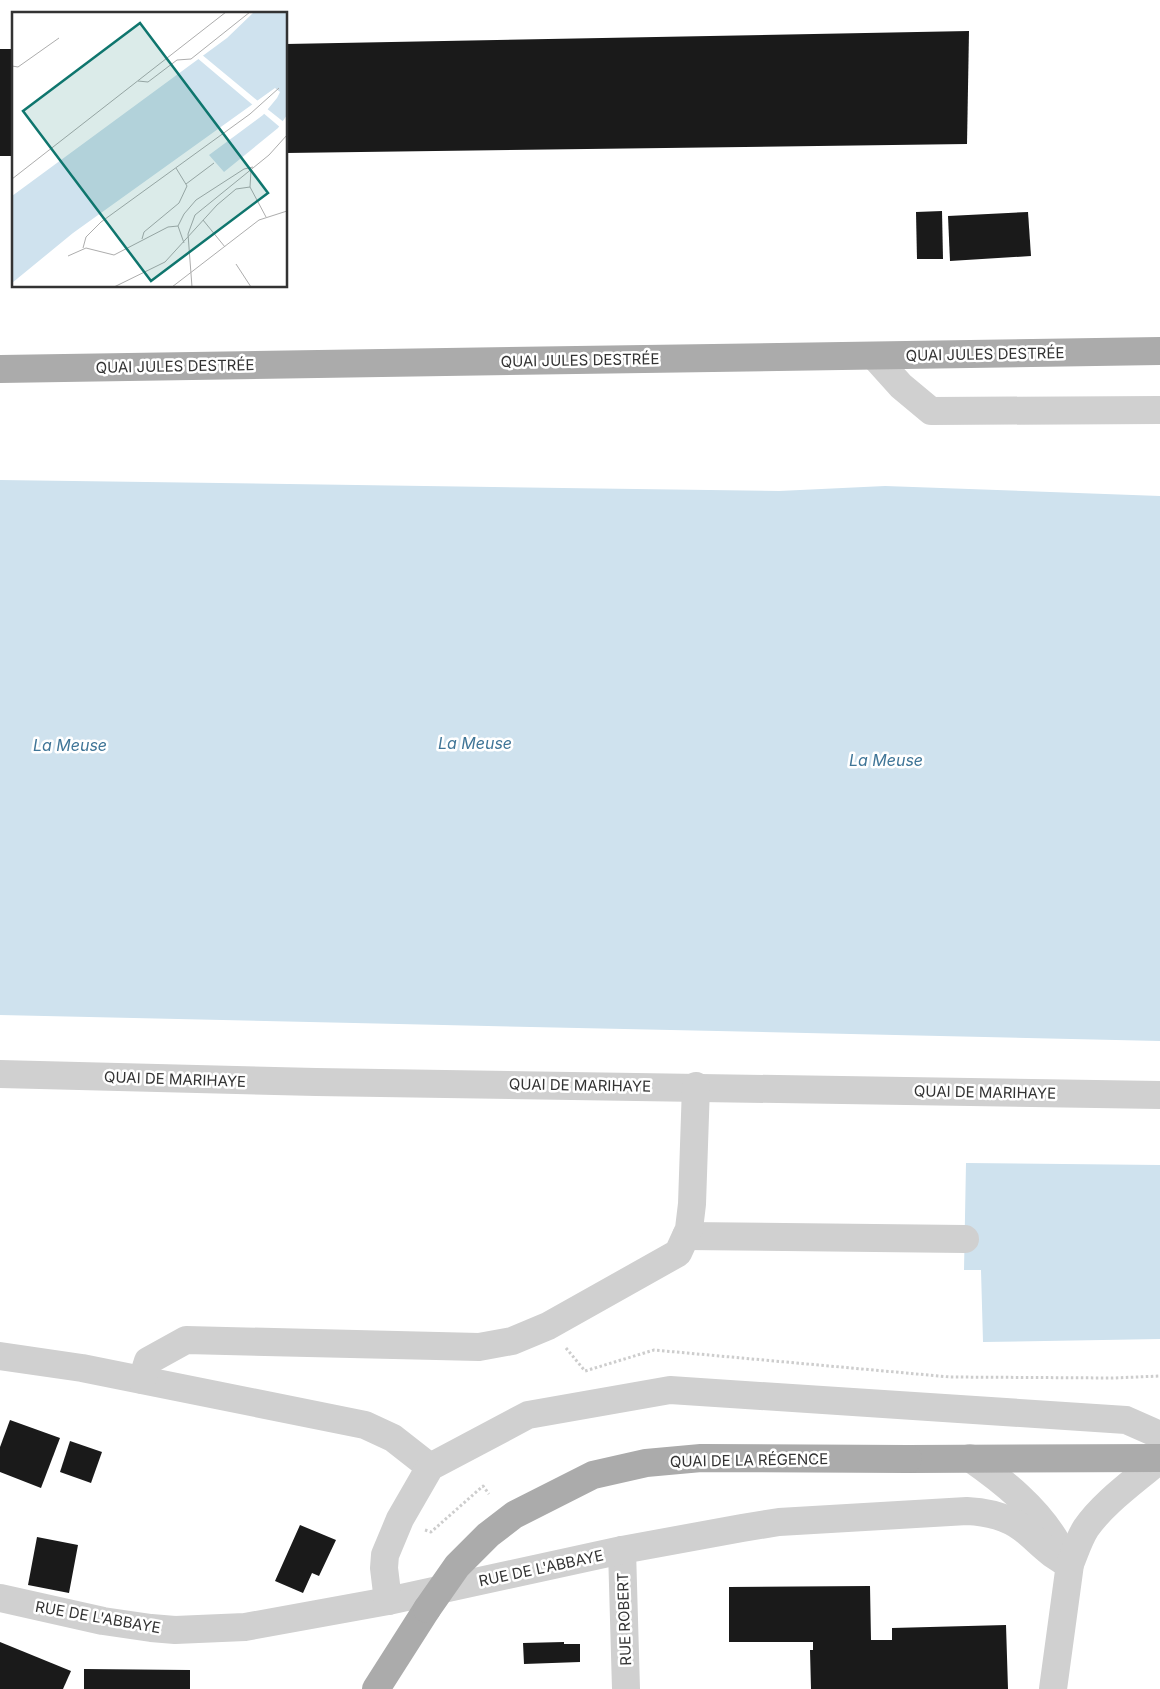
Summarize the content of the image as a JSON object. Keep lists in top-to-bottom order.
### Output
{
  "streets": {
    "main road": ["QUAI JULES DESTRÉE", "QUAI DE LA RÉGENCE"],
    "street": ["QUAI DE MARIHAYE", "RUE DE L'ABBAYE", "RUE ROBERT"]
  },
  "crossings": [
    ["RUE DE L'ABBAYE", "RUE ROBERT"]
  ],
  "water": ["La Meuse"]
}
